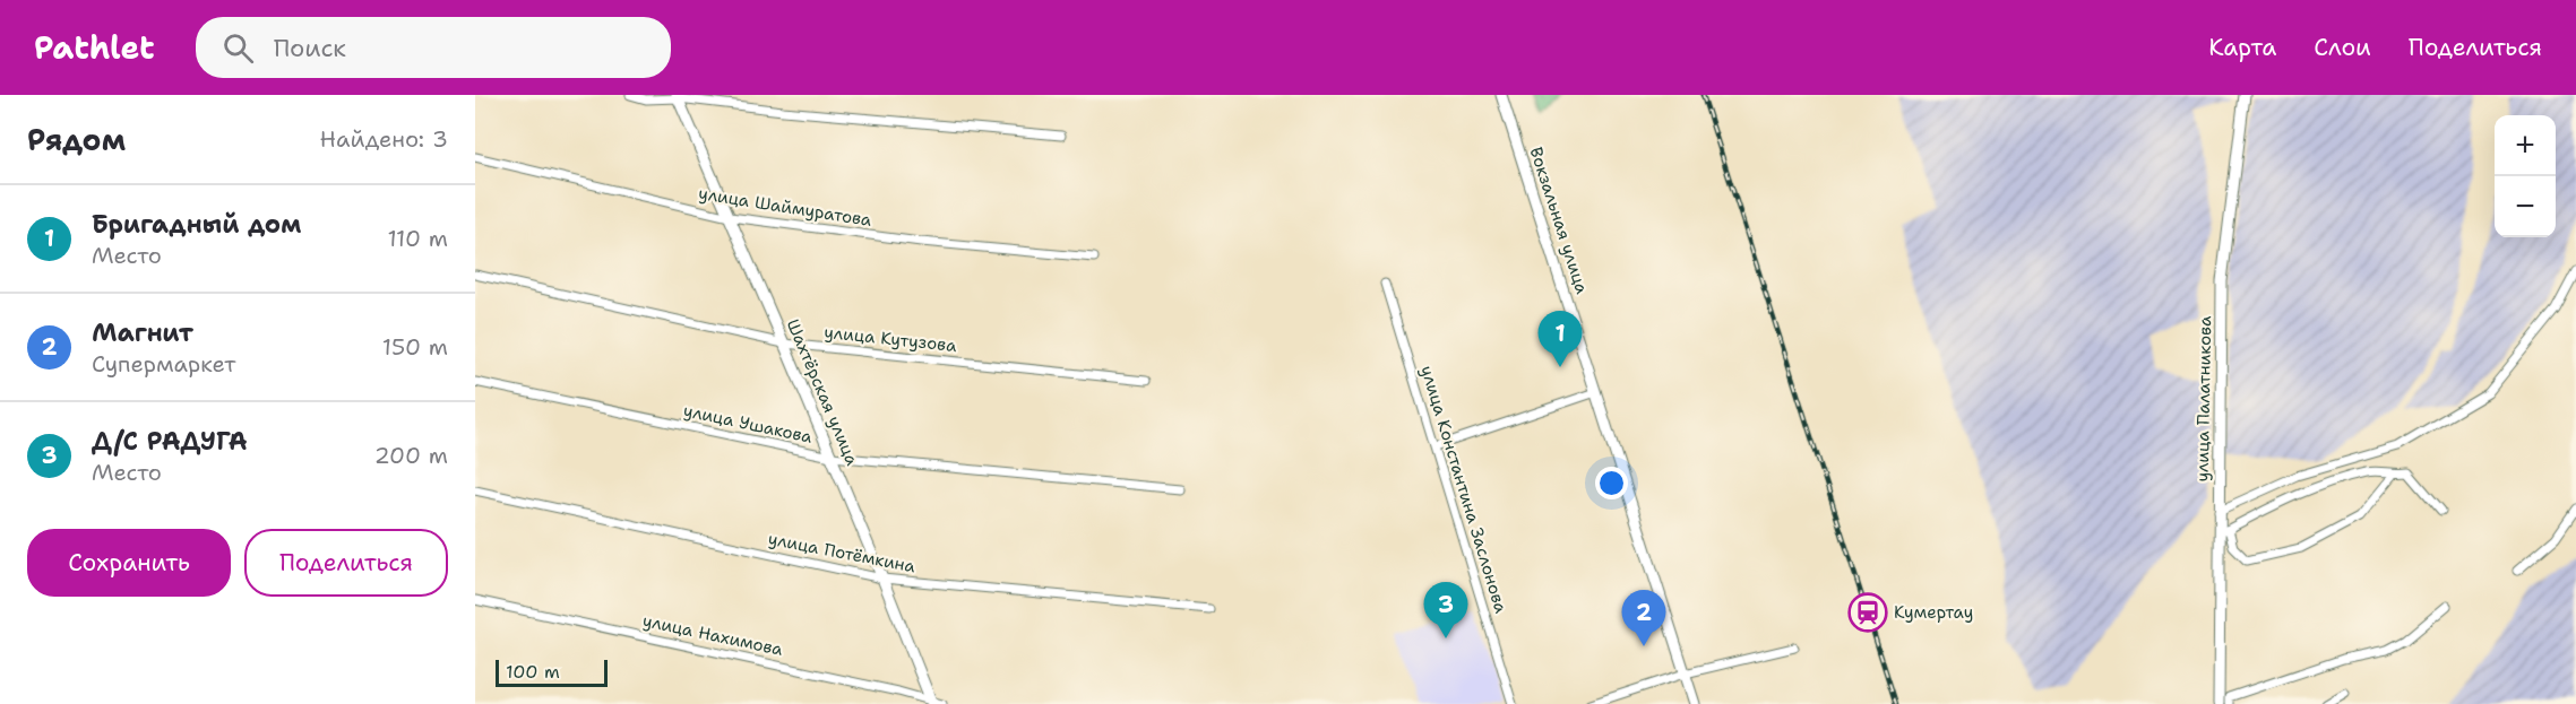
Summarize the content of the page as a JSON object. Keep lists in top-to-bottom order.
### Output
{
  "streets": {
    "street": [
      "улица Шаймуратова",
      "Вокзальная улица",
      "улица Кутузова",
      "Шахтёрская улица",
      "улица Палатникова",
      "улица Ушакова",
      "улица Константина Заслонова",
      "улица Потёмкина",
      "улица Нахимова"
    ]
  },
  "crossings": [
    ["улица Шаймуратова", "Шахтёрская улица"],
    ["улица Кутузова", "Шахтёрская улица"],
    ["Шахтёрская улица", "улица Ушакова"],
    ["Шахтёрская улица", "улица Потёмкина"],
    ["Шахтёрская улица", "улица Нахимова"]
  ],
  "places": {
    "station": ["Кумертау"]
  },
  "scale_bar": "100 m",
  "page": {
    "header": "Pathlet",
    "search": "Поиск",
    "nav": ["Карта", "Слои", "Поделиться"],
    "heading": ["Рядом", "Найдено: 3"],
    "map_buttons": ["+", "−"],
    "list": [
      {
        "mark": "1",
        "name": "Бригадный дом",
        "note": "Место",
        "value": "110 m"
      },
      {
        "mark": "2",
        "name": "Магнит",
        "note": "Супермаркет",
        "value": "150 m"
      },
      {
        "mark": "3",
        "name": "Д/С РАДУГА",
        "note": "Место",
        "value": "200 m"
      }
    ],
    "pins": ["1", "3", "2"],
    "buttons": ["Сохранить", "Поделиться"],
    "scale": "100 m"
  }
}
